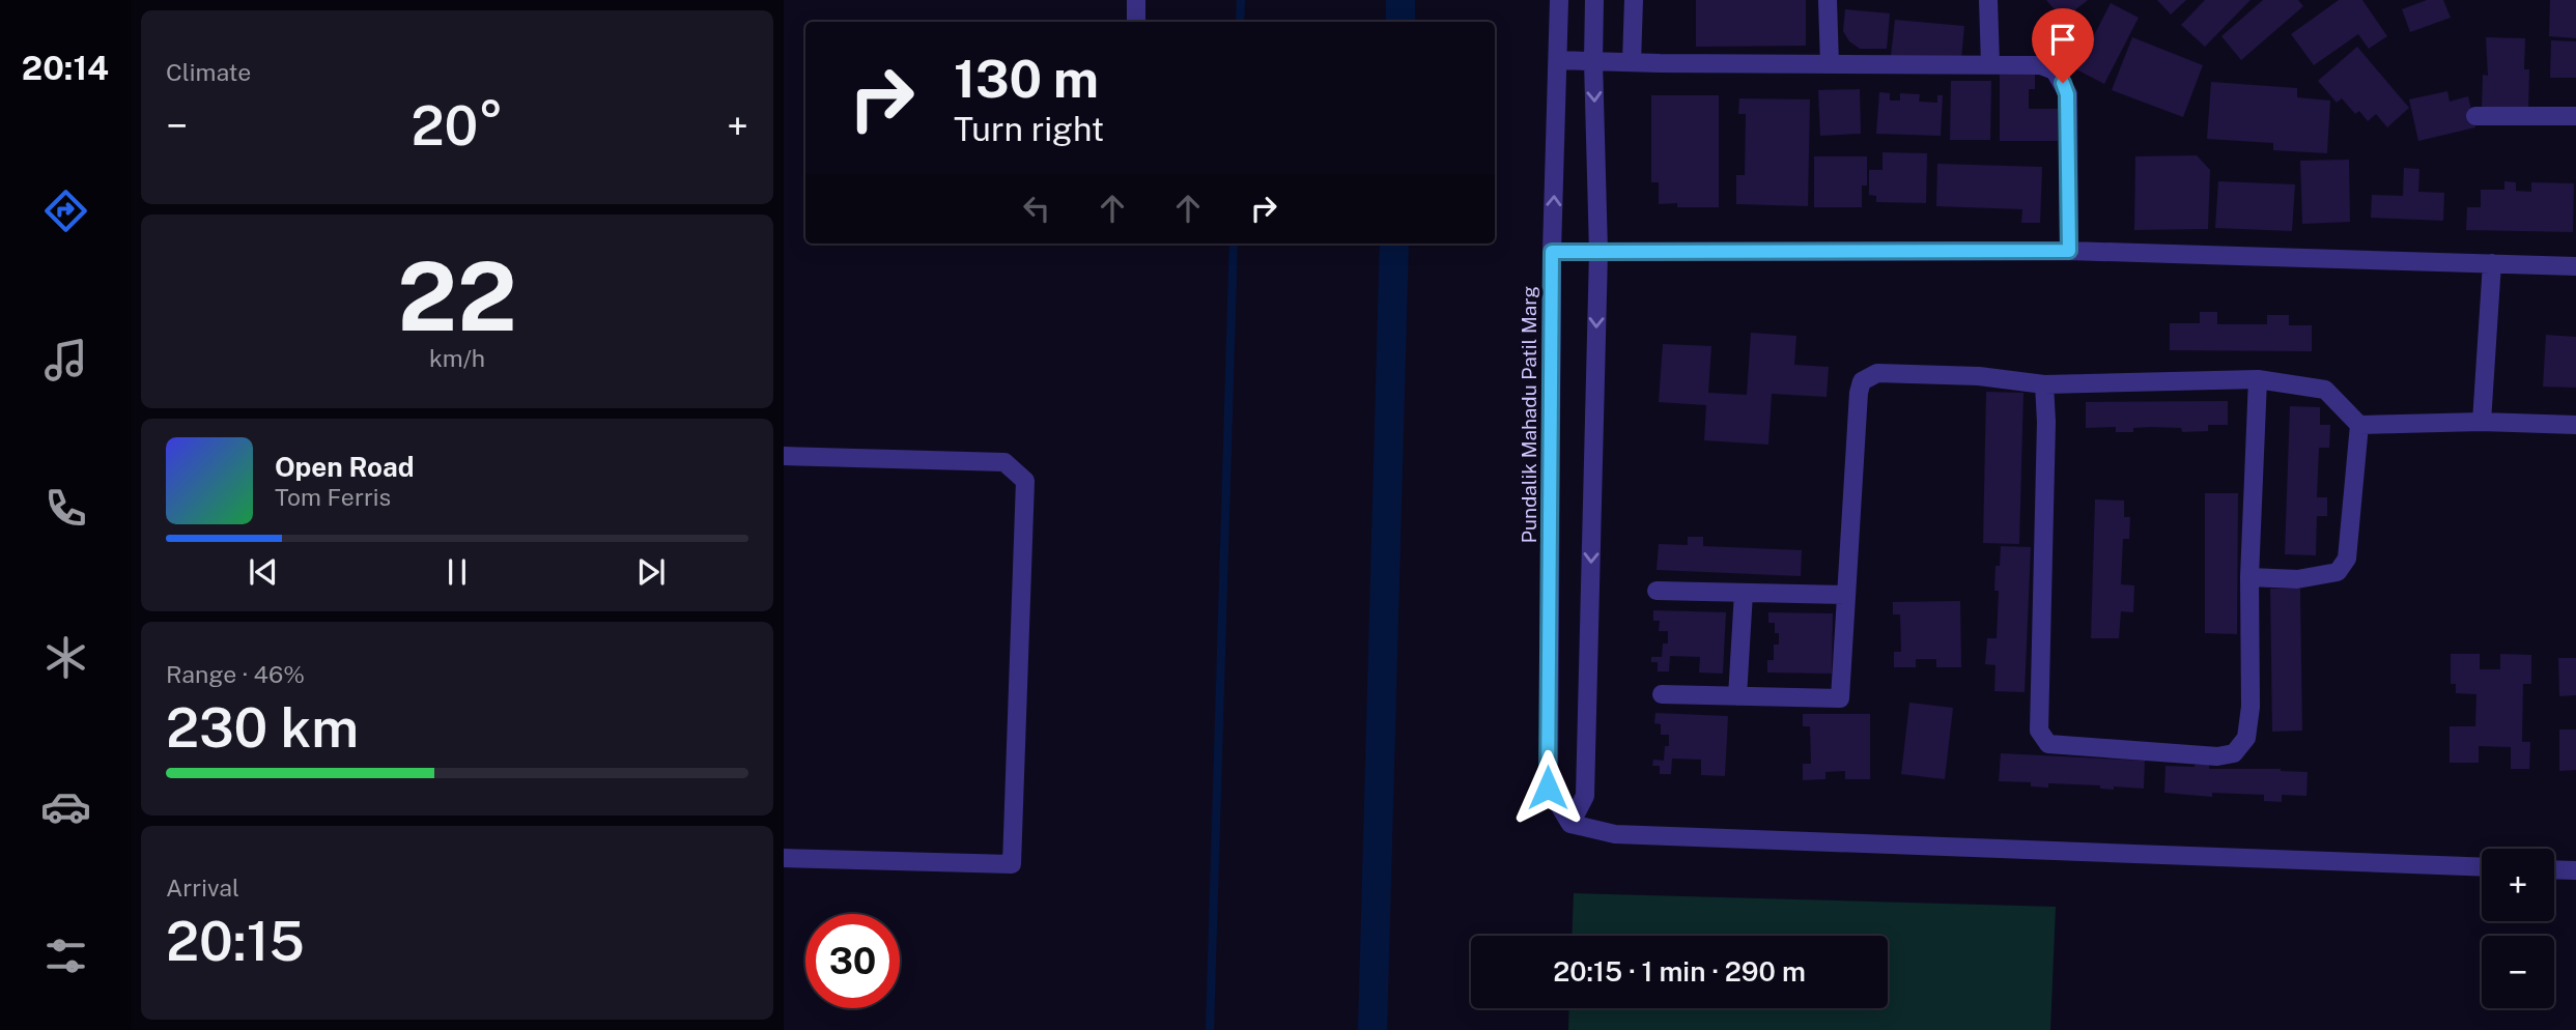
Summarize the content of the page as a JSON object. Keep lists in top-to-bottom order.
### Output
{
  "streets": {
    "street": ["Pundalik Mahadu Patil Marg"]
  },
  "page": {
    "tabs": "20:14",
    "tile": [
      "Climate",
      ["22", "km/h"],
      ["Range · 46%", "230 km"],
      ["Arrival", "20:15"]
    ],
    "turn": ["130 m", "Turn right"],
    "heat": ["−", "20°", "+"],
    "song": ["Open Road", "Tom Ferris"],
    "map_buttons": ["+", "−"],
    "limit": "30",
    "trip": "20:15 · 1 min · 290 m"
  }
}
